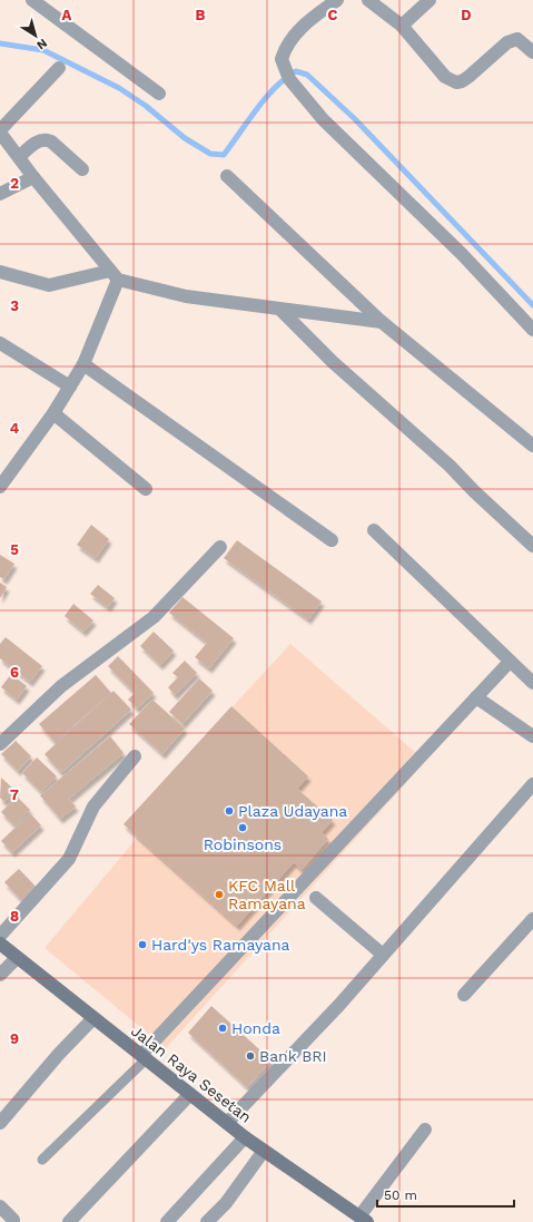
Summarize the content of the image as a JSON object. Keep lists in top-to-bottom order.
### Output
{
  "streets": {
    "main road": ["Jalan Raya Sesetan"]
  },
  "places": [
    "Plaza Udayana",
    "Robinsons",
    "KFC Mall Ramayana",
    "Hard'ys Ramayana",
    "Honda",
    "Bank BRI"
  ],
  "scale_bar": "50 m",
  "north": "bottom right",
  "grid": {
    "columns": [
      "A",
      "B",
      "C",
      "D"
    ],
    "rows": [
      "2",
      "3",
      "4",
      "5",
      "6",
      "7",
      "8",
      "9"
    ]
  }
}
